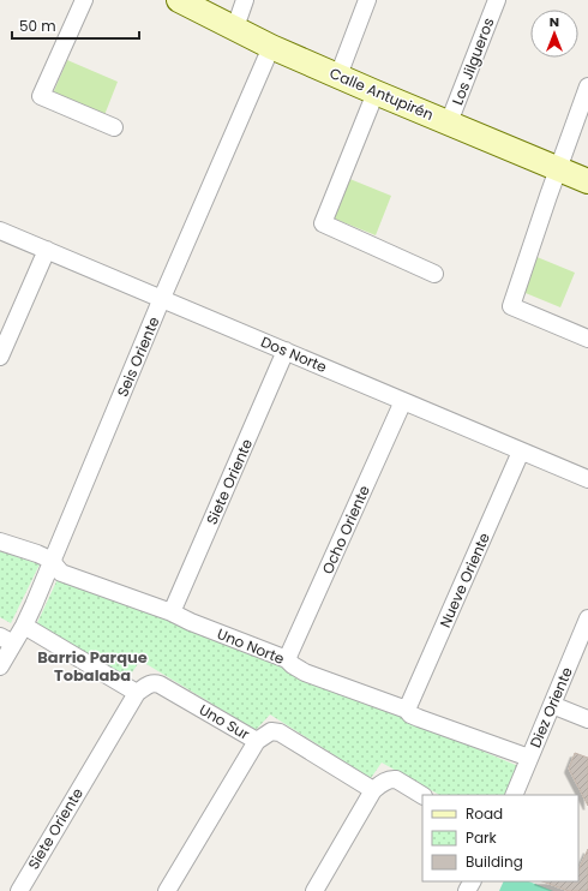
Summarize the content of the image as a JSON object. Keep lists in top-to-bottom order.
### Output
{
  "streets": {
    "street": [
      "Los Jilgueros",
      "Calle Antupirén",
      "Dos Norte",
      "Seis Oriente",
      "Siete Oriente",
      "Ocho Oriente",
      "Nueve Oriente",
      "Uno Norte",
      "Diez Oriente",
      "Uno Sur"
    ]
  },
  "crossings": [
    ["Los Jilgueros", "Calle Antupirén"],
    ["Calle Antupirén", "Seis Oriente"],
    ["Dos Norte", "Seis Oriente"],
    ["Dos Norte", "Siete Oriente"],
    ["Dos Norte", "Ocho Oriente"],
    ["Dos Norte", "Nueve Oriente"],
    ["Seis Oriente", "Uno Norte"],
    ["Siete Oriente", "Uno Norte"],
    ["Siete Oriente", "Uno Sur"],
    ["Ocho Oriente", "Uno Norte"],
    ["Nueve Oriente", "Uno Norte"],
    ["Uno Norte", "Diez Oriente"]
  ],
  "districts": ["Barrio Parque Tobalaba"],
  "legend": ["Road", "Park", "Building"],
  "scale_bar": "50 m",
  "north": "top"
}
